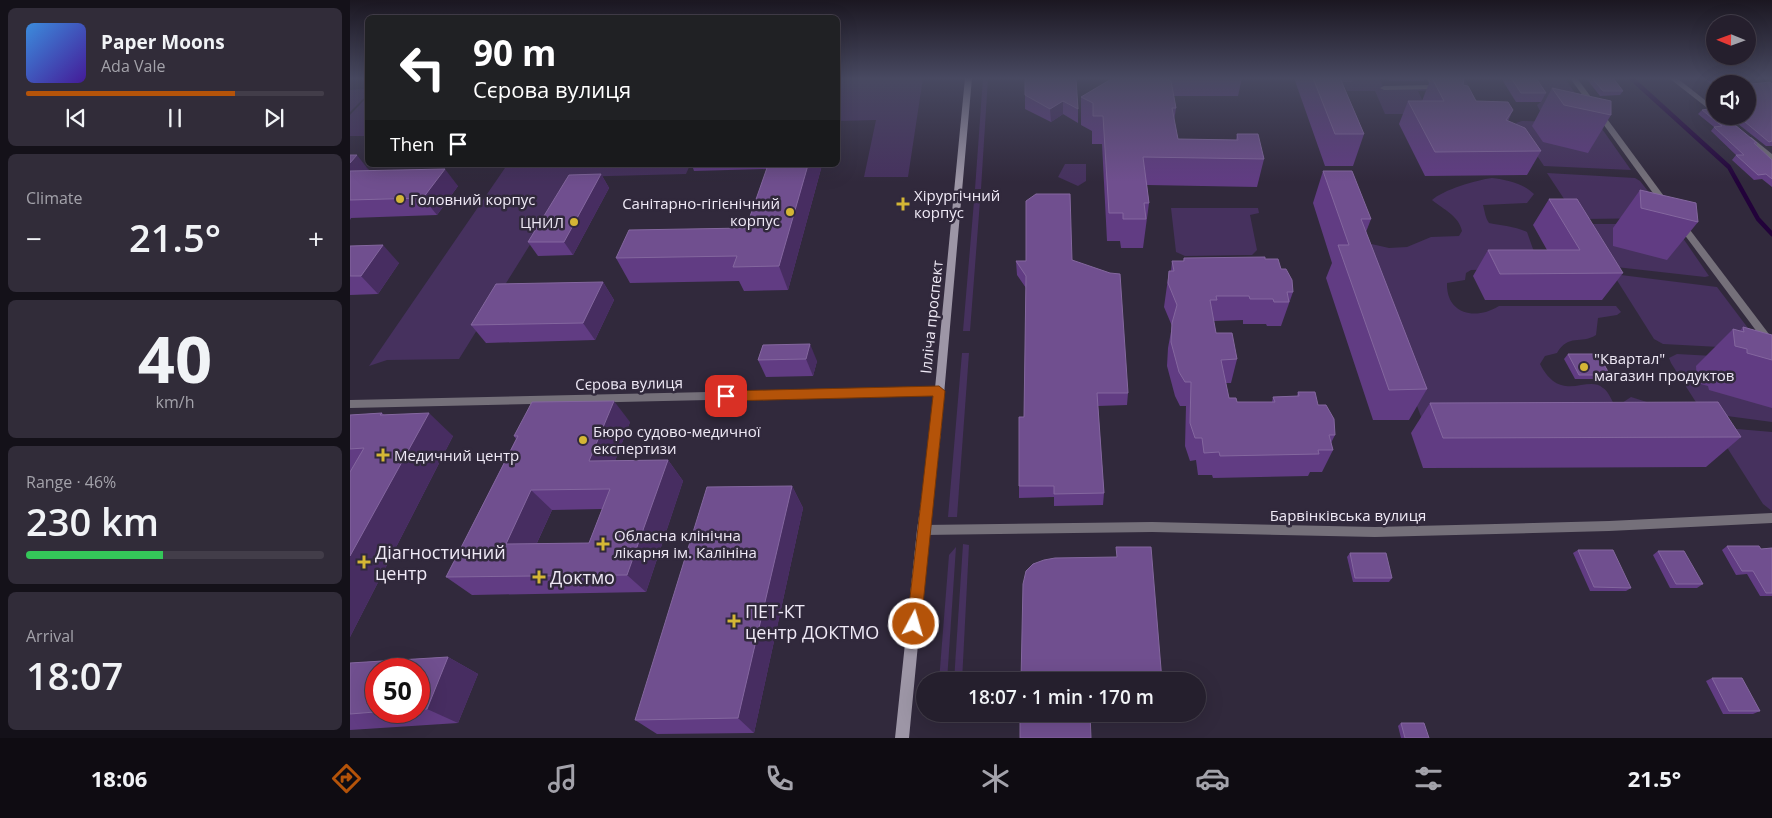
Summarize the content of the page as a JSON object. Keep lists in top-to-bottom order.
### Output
{
  "streets": {
    "main road": ["Ілліча проспект"],
    "street": ["Сєрова вулиця", "Барвінківська вулиця"]
  },
  "crossings": [
    ["Ілліча проспект", "Сєрова вулиця"],
    ["Ілліча проспект", "Барвінківська вулиця"]
  ],
  "places": {
    "other": [
      "Головний корпус",
      "Санітарно-гігієнічний корпус",
      "ЦНИЛ",
      "\"Квартал\" магазин продуктов",
      "Бюро судово-медичної експертизи"
    ],
    "health": [
      "Хірургічний корпус",
      "Медичний центр",
      "Обласна клінічна лікарня ім. Калініна",
      "Діагностичний центр",
      "Доктмо",
      "ПЕТ-КТ центр ДОКТМО"
    ]
  },
  "north": "left",
  "page": {
    "turn": ["90 m", "Сєрова вулиця"],
    "song": ["Paper Moons", "Ada Vale"],
    "then": "Then",
    "tile": [
      "Climate",
      ["40", "km/h"],
      ["Range · 46%", "230 km"],
      ["Arrival", "18:07"]
    ],
    "heat": ["−", "21.5°", "+"],
    "limit": "50",
    "trip": "18:07 · 1 min · 170 m",
    "tabs": ["18:06", "21.5°"]
  }
}
